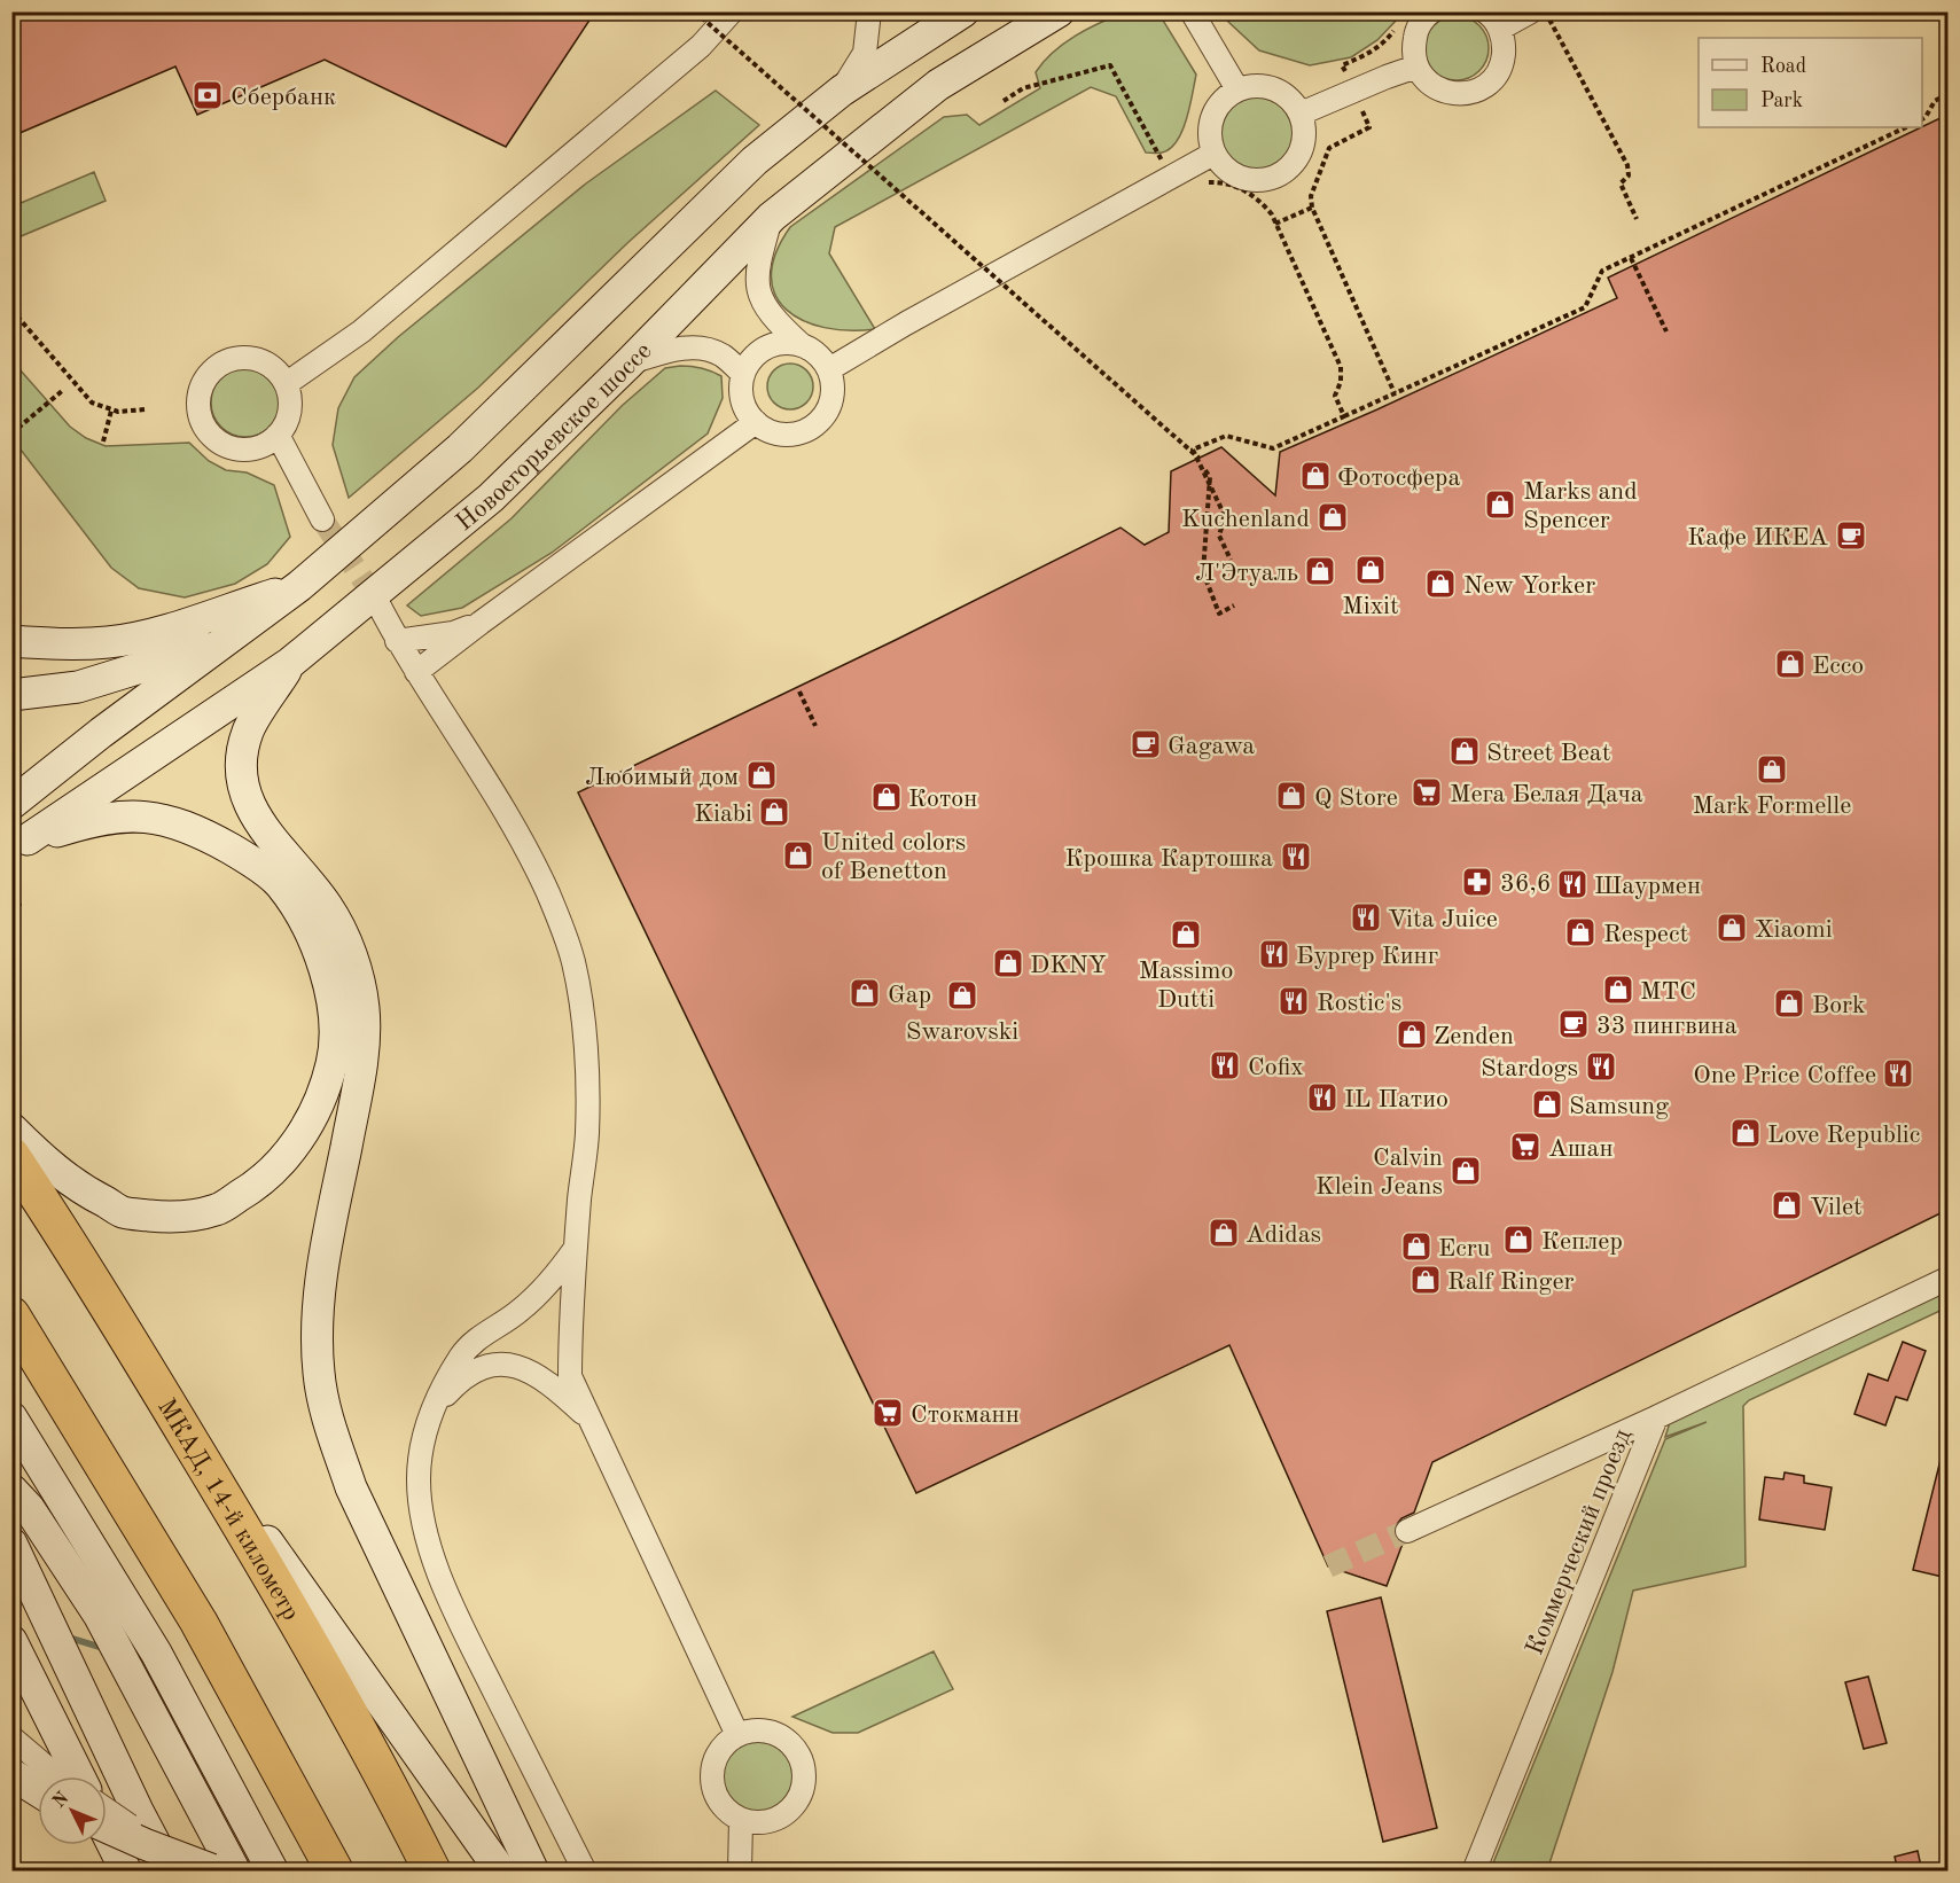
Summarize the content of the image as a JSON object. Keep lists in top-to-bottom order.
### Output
{
  "streets": {
    "highway": ["МКАД, 14-й километр"],
    "main road": ["Новоегорьевское шоссе"],
    "street": ["Коммерческий проезд"]
  },
  "places": {
    "bank": ["Сбербанк"],
    "shop": [
      "Фотосфера",
      "Marks and Spencer",
      "Kuchenland",
      "Mixit",
      "Л'Этуаль",
      "New Yorker",
      "Ecco",
      "Street Beat",
      "Mark Formelle",
      "Любимый дом",
      "Q Store",
      "Котон",
      "Kiabi",
      "United colors of Benetton",
      "Xiaomi",
      "Respect",
      "Massimo Dutti",
      "DKNY",
      "МТС",
      "Gap",
      "Swarovski",
      "Bork",
      "Zenden",
      "Samsung",
      "Love Republic",
      "Calvin Klein Jeans",
      "Vilet",
      "Adidas",
      "Кеплер",
      "Ecru",
      "Ralf Ringer"
    ],
    "cafe": ["Кафе ИКЕА", "Gagawa", "33 пингвина"],
    "supermarket": ["Мега Белая Дача", "Ашан", "Стокманн"],
    "restaurant": [
      "Крошка Картошка",
      "Шаурмен",
      "Vita Juice",
      "Бургер Кинг",
      "Rostic's",
      "Cofix",
      "Stardogs",
      "One Price Coffee",
      "IL Патио"
    ],
    "pharmacy": ["36,6"]
  },
  "legend": ["Road", "Park"],
  "north": "top left"
}
